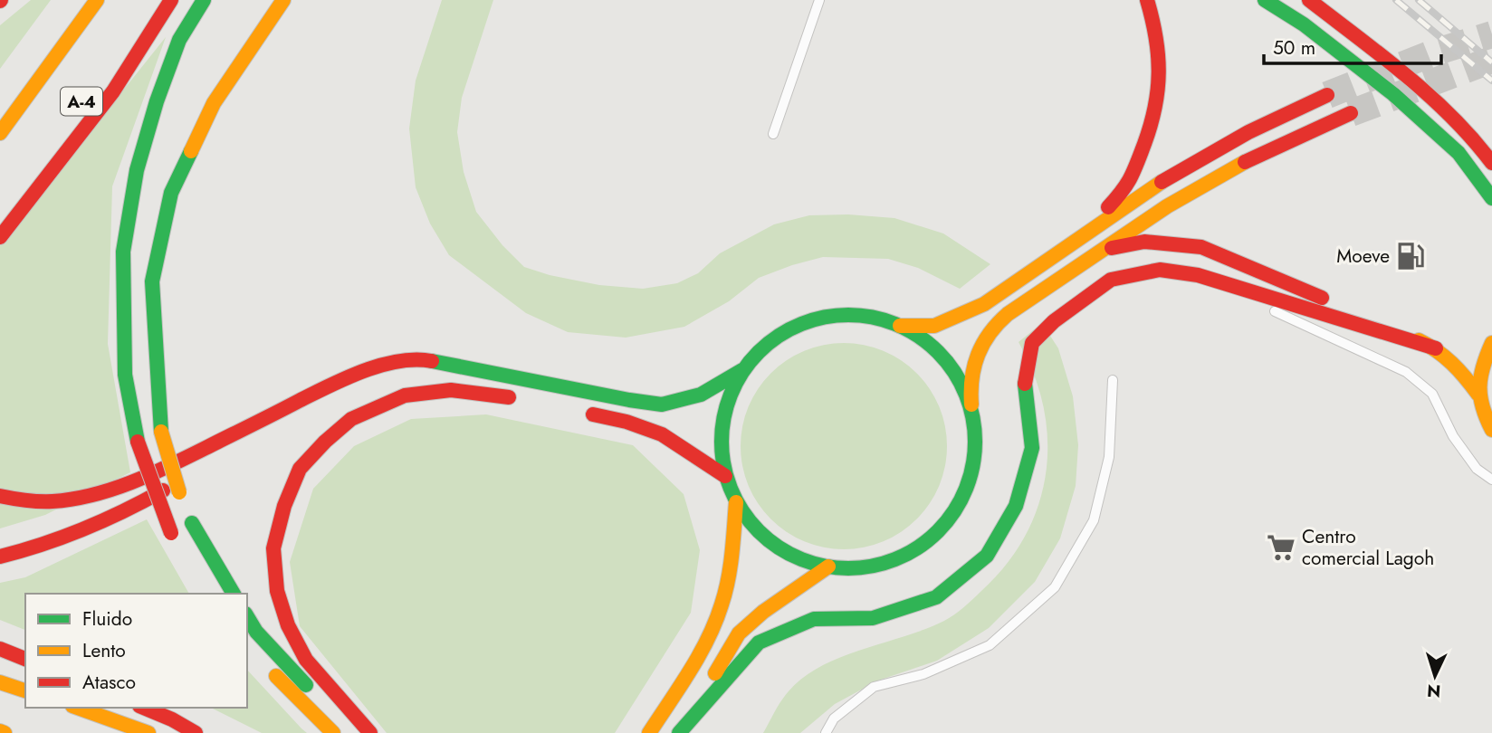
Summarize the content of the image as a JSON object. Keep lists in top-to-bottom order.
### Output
{
  "places": {
    "fuel station": ["Moeve"],
    "supermarket": ["Centro comercial Lagoh"]
  },
  "legend": ["Fluido", "Lento", "Atasco"],
  "scale_bar": "50 m",
  "north": "bottom"
}
